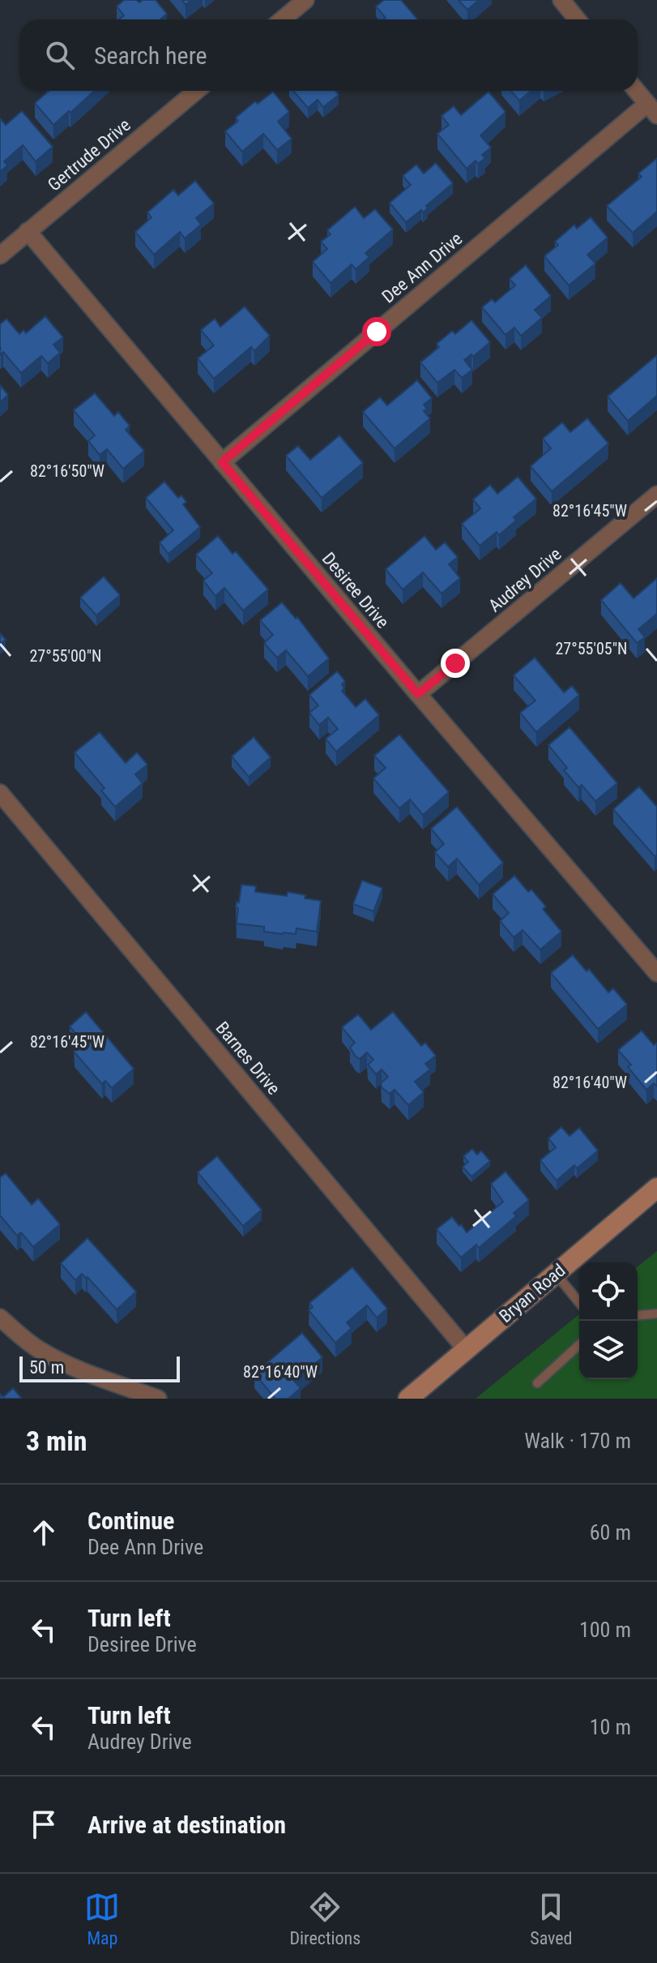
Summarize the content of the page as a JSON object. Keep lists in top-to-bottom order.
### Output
{
  "streets": {
    "street": [
      "Gertrude Drive",
      "Dee Ann Drive",
      "Audrey Drive",
      "Desiree Drive",
      "Barnes Drive",
      "Bryan Road"
    ]
  },
  "crossings": [
    ["Gertrude Drive", "Desiree Drive"],
    ["Dee Ann Drive", "Desiree Drive"],
    ["Audrey Drive", "Desiree Drive"],
    ["Barnes Drive", "Bryan Road"]
  ],
  "scale_bar": "50 m",
  "page": {
    "search": "Search here",
    "scale": "50 m",
    "heading": ["3 min", "Walk · 170 m"],
    "list": [
      ["Continue", "Dee Ann Drive", "60 m"],
      ["Turn left", "Desiree Drive", "100 m"],
      ["Turn left", "Audrey Drive", "10 m"],
      "Arrive at destination"
    ],
    "nav": ["Map", "Directions", "Saved"]
  },
  "coordinates": [
    "82°16'50\"W",
    "82°16'45\"W",
    "27°55'05\"N",
    "27°55'00\"N",
    "82°16'40\"W"
  ]
}
